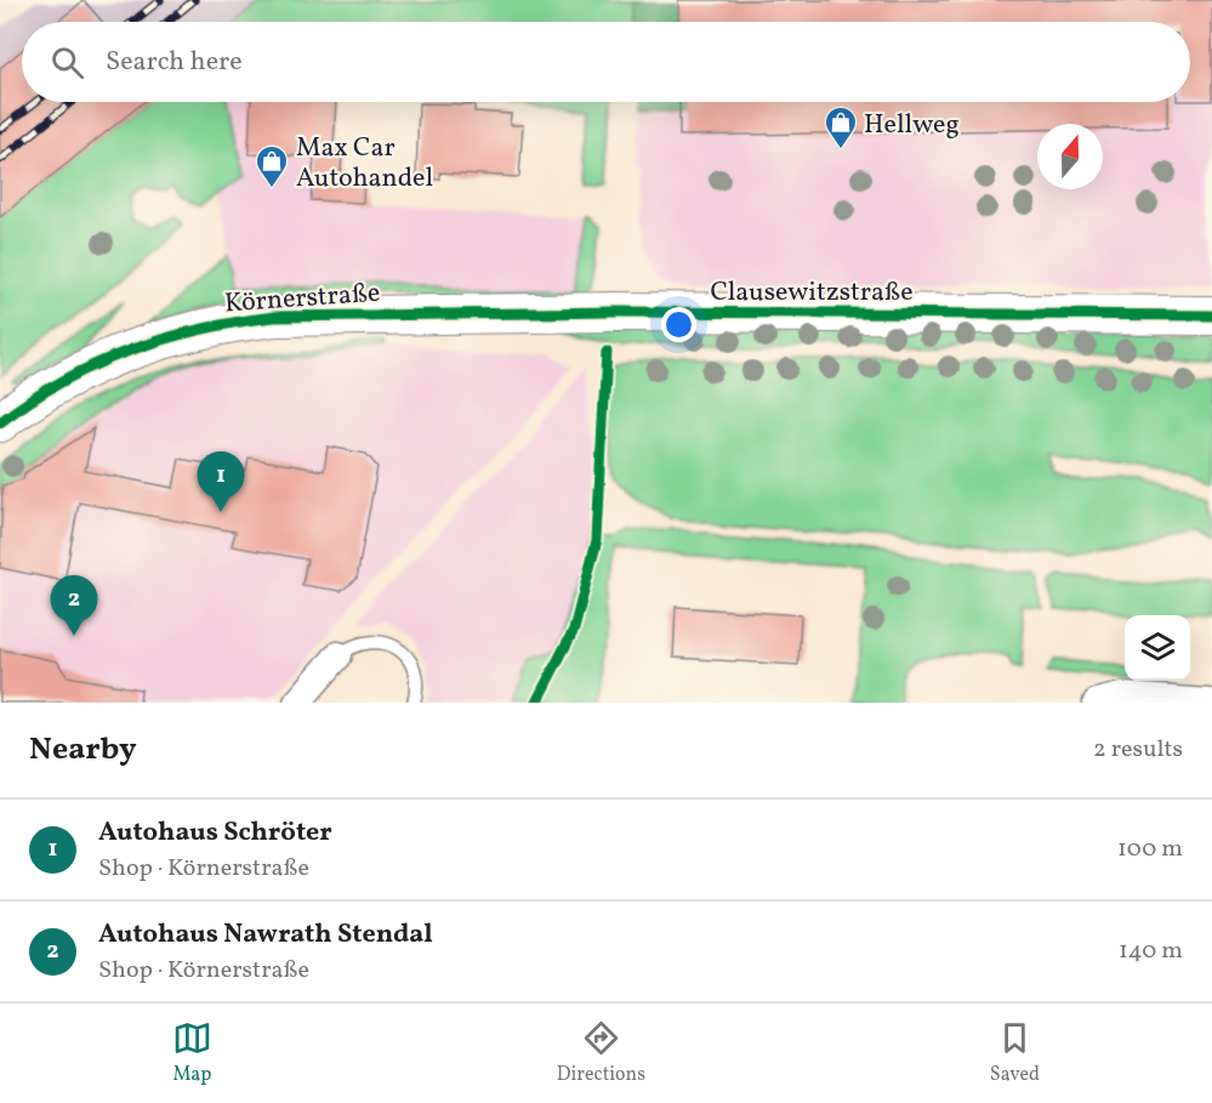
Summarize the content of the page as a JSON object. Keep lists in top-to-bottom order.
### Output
{
  "streets": {
    "street": ["Clausewitzstraße", "Körnerstraße"]
  },
  "crossings": [
    ["Clausewitzstraße", "Körnerstraße"]
  ],
  "places": {
    "shop": ["Hellweg", "Max Car Autohandel"]
  },
  "north": "top",
  "page": {
    "search": "Search here",
    "pins": ["1", "2"],
    "heading": ["Nearby", "2 results"],
    "list": [
      {
        "mark": "1",
        "name": "Autohaus Schröter",
        "note": "Shop · Körnerstraße",
        "value": "100 m"
      },
      {
        "mark": "2",
        "name": "Autohaus Nawrath Stendal",
        "note": "Shop · Körnerstraße",
        "value": "140 m"
      }
    ],
    "nav": ["Map", "Directions", "Saved"]
  }
}
